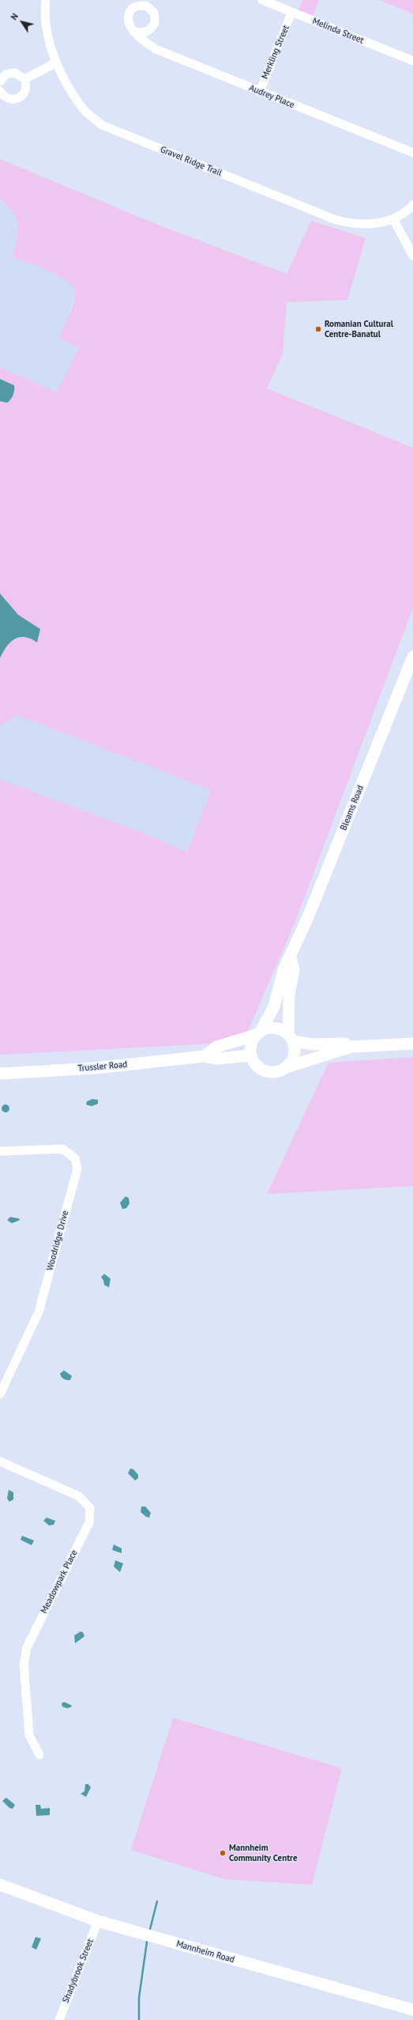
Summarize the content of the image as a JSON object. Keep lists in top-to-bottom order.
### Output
{
  "streets": {
    "main road": ["Bleams Road", "Trussler Road", "Mannheim Road"],
    "street": [
      "Melinda Street",
      "Merkling Street",
      "Audrey Place",
      "Gravel Ridge Trail",
      "Woodridge Drive",
      "Meadowpark Place",
      "Shadybrook Street"
    ]
  },
  "crossings": [
    ["Melinda Street", "Merkling Street"],
    ["Merkling Street", "Audrey Place"],
    ["Bleams Road", "Trussler Road"],
    ["Mannheim Road", "Shadybrook Street"]
  ],
  "places": ["Romanian Cultural Centre-Banatul", "Mannheim Community Centre"],
  "north": "top left"
}
